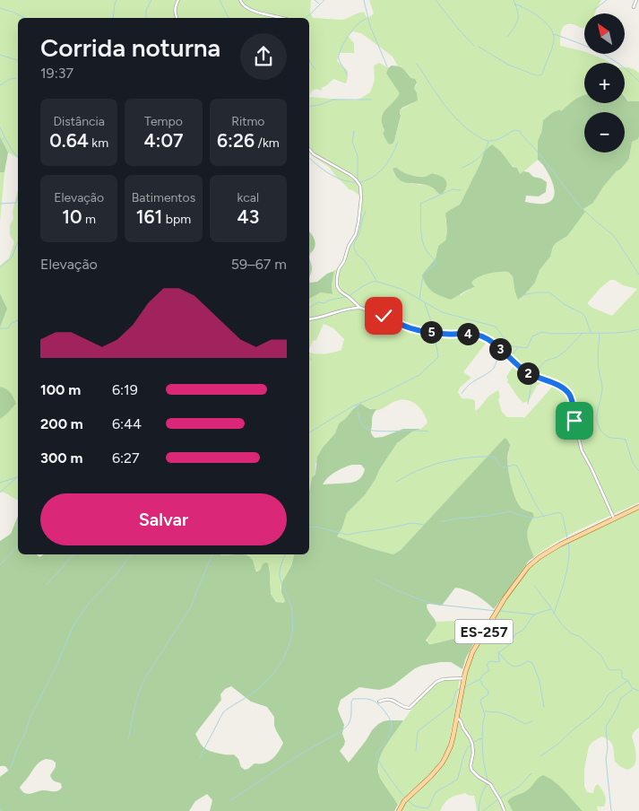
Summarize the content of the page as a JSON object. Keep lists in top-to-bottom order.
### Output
{
  "streets": {
    "main road": ["ES-257"]
  },
  "north": "top left",
  "page": {
    "map_buttons": ["+", "−"],
    "heading": ["Corrida noturna", "19:37"],
    "stats": [
      ["Distância", "0.64 km"],
      ["Tempo", "4:07"],
      ["Ritmo", "6:26 /km"],
      ["Elevação", "10 m"],
      ["Batimentos", "161 bpm"],
      ["kcal", "43"]
    ],
    "chart": ["Elevação", "59–67 m"],
    "pins": [
      "5",
      "4",
      "3",
      "2"
    ],
    "list": [
      {
        "name": "100 m",
        "note": "6:19"
      },
      {
        "name": "200 m",
        "note": "6:44"
      },
      {
        "name": "300 m",
        "note": "6:27"
      }
    ],
    "buttons": "Salvar"
  }
}
